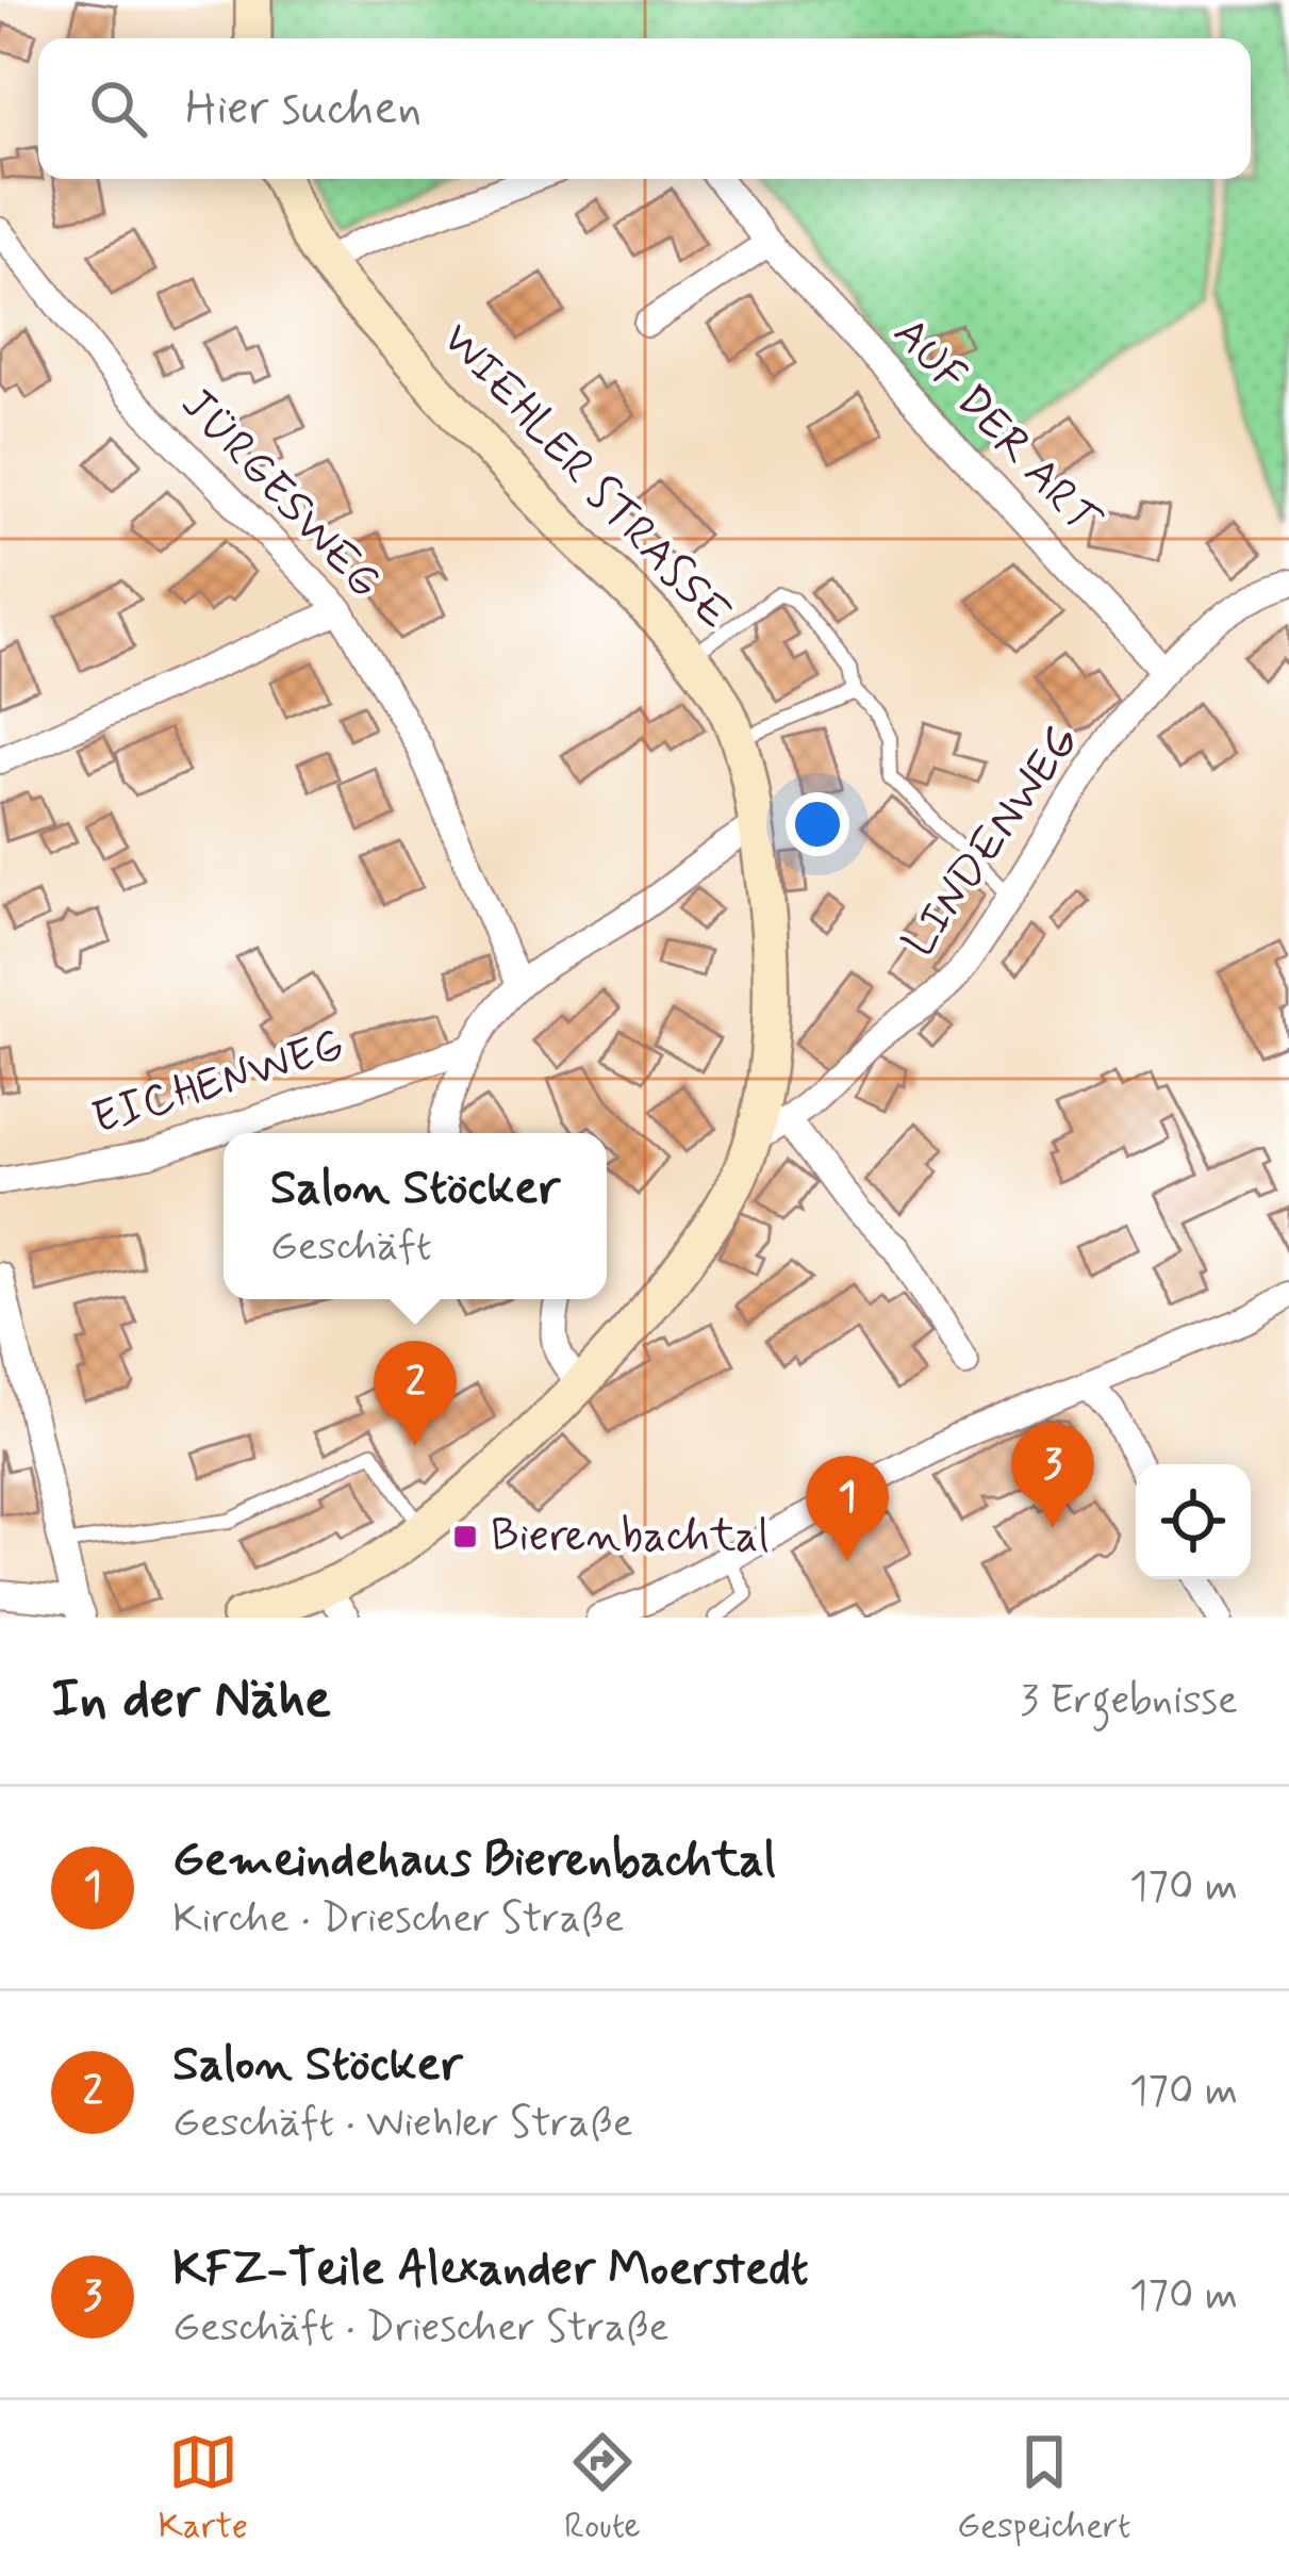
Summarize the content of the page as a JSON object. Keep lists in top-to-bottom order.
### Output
{
  "streets": {
    "main road": ["WIEHLER STRASSE"],
    "street": [
      "AUF DER ART",
      "JÜRGESWEG",
      "LINDENWEG",
      "EICHENWEG"
    ]
  },
  "crossings": [
    ["AUF DER ART", "LINDENWEG"],
    ["WIEHLER STRASSE", "LINDENWEG"]
  ],
  "places": {
    "transit": ["Bierenbachtal"]
  },
  "page": {
    "search": "Hier suchen",
    "popup": ["Salon Stöcker", "Geschäft"],
    "pins": ["2", "3", "1"],
    "heading": ["In der Nähe", "3 Ergebnisse"],
    "list": [
      {
        "mark": "1",
        "name": "Gemeindehaus Bierenbachtal",
        "note": "Kirche · Driescher Straße",
        "value": "170 m"
      },
      {
        "mark": "2",
        "name": "Salon Stöcker",
        "note": "Geschäft · Wiehler Straße",
        "value": "170 m"
      },
      {
        "mark": "3",
        "name": "KFZ-Teile Alexander Moerstedt",
        "note": "Geschäft · Driescher Straße",
        "value": "170 m"
      }
    ],
    "nav": ["Karte", "Route", "Gespeichert"]
  }
}
